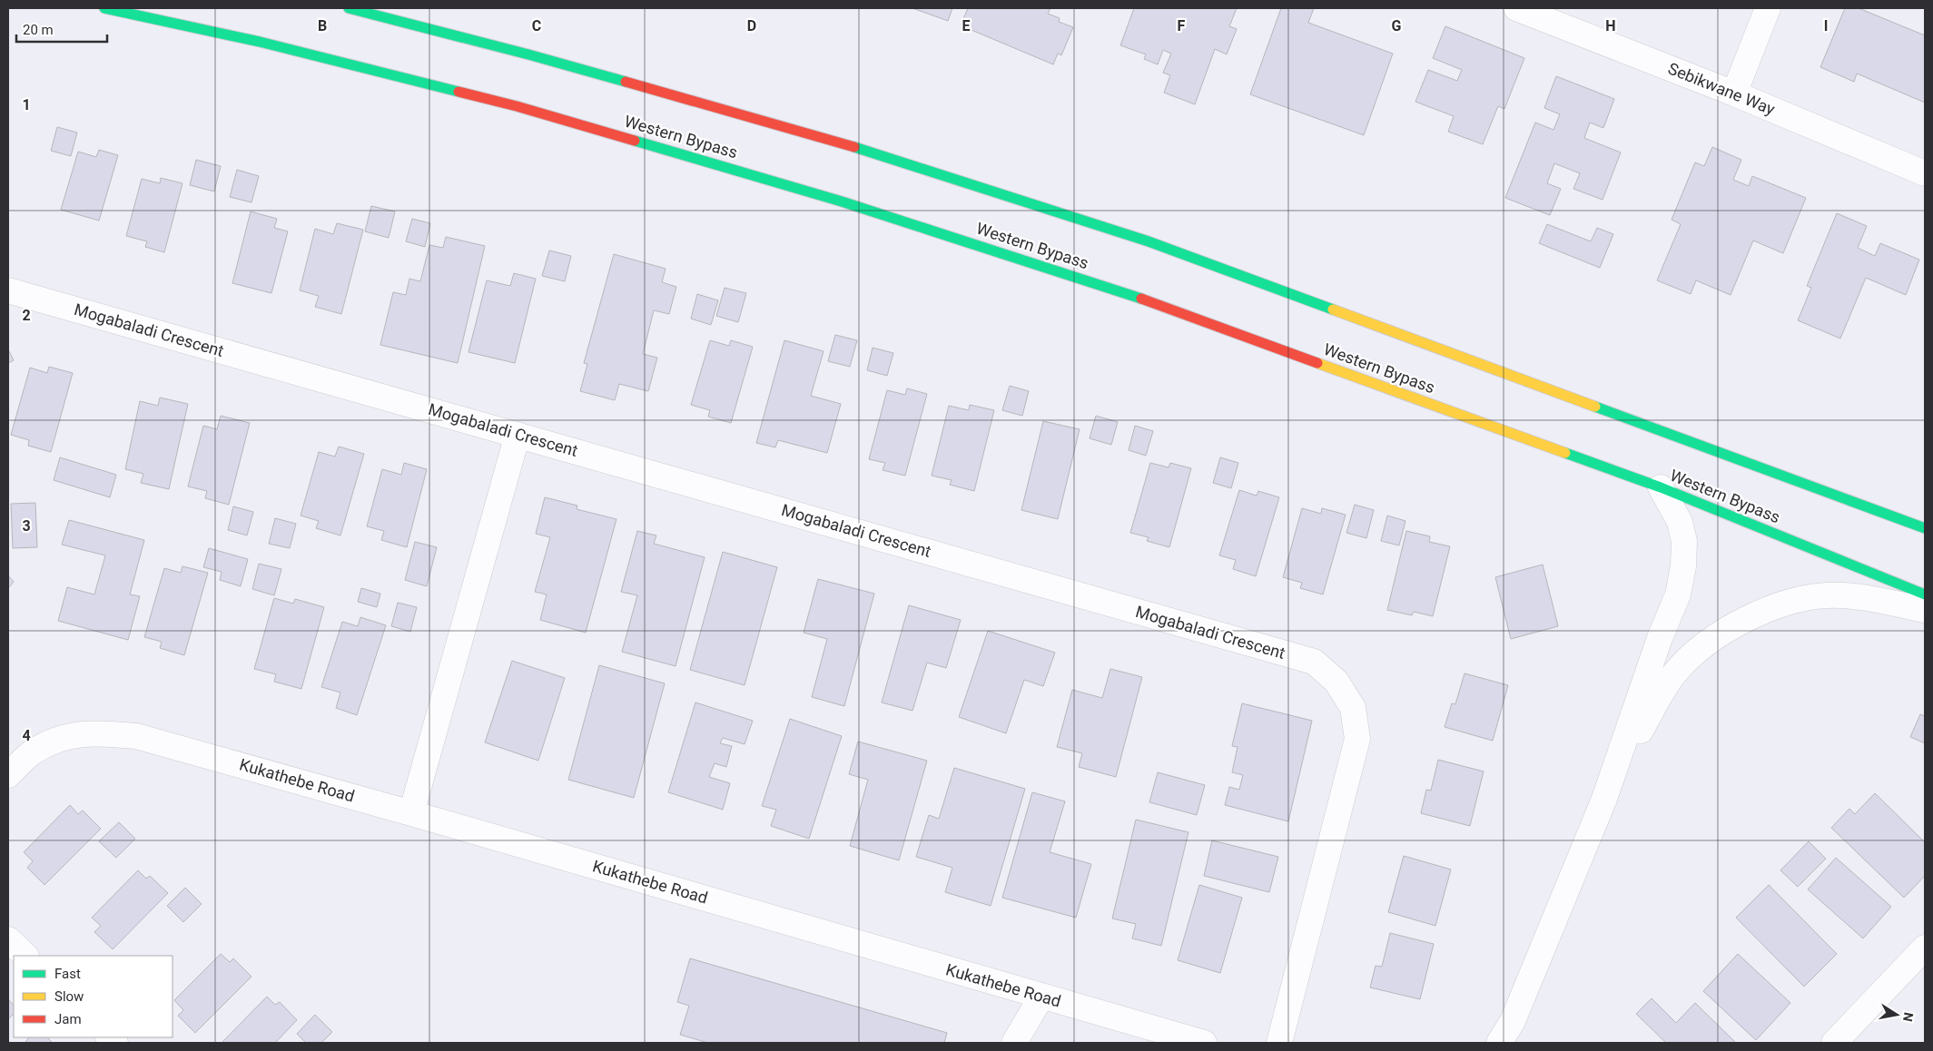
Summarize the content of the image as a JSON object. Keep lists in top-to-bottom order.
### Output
{
  "streets": {
    "highway": ["Western Bypass"],
    "street": ["Sebikwane Way", "Mogabaladi Crescent", "Kukathebe Road"]
  },
  "legend": ["Fast", "Slow", "Jam"],
  "scale_bar": "20 m",
  "north": "right",
  "grid": {
    "columns": [
      "B",
      "C",
      "D",
      "E",
      "F",
      "G",
      "H",
      "I"
    ],
    "rows": [
      "1",
      "2",
      "3",
      "4"
    ]
  }
}
